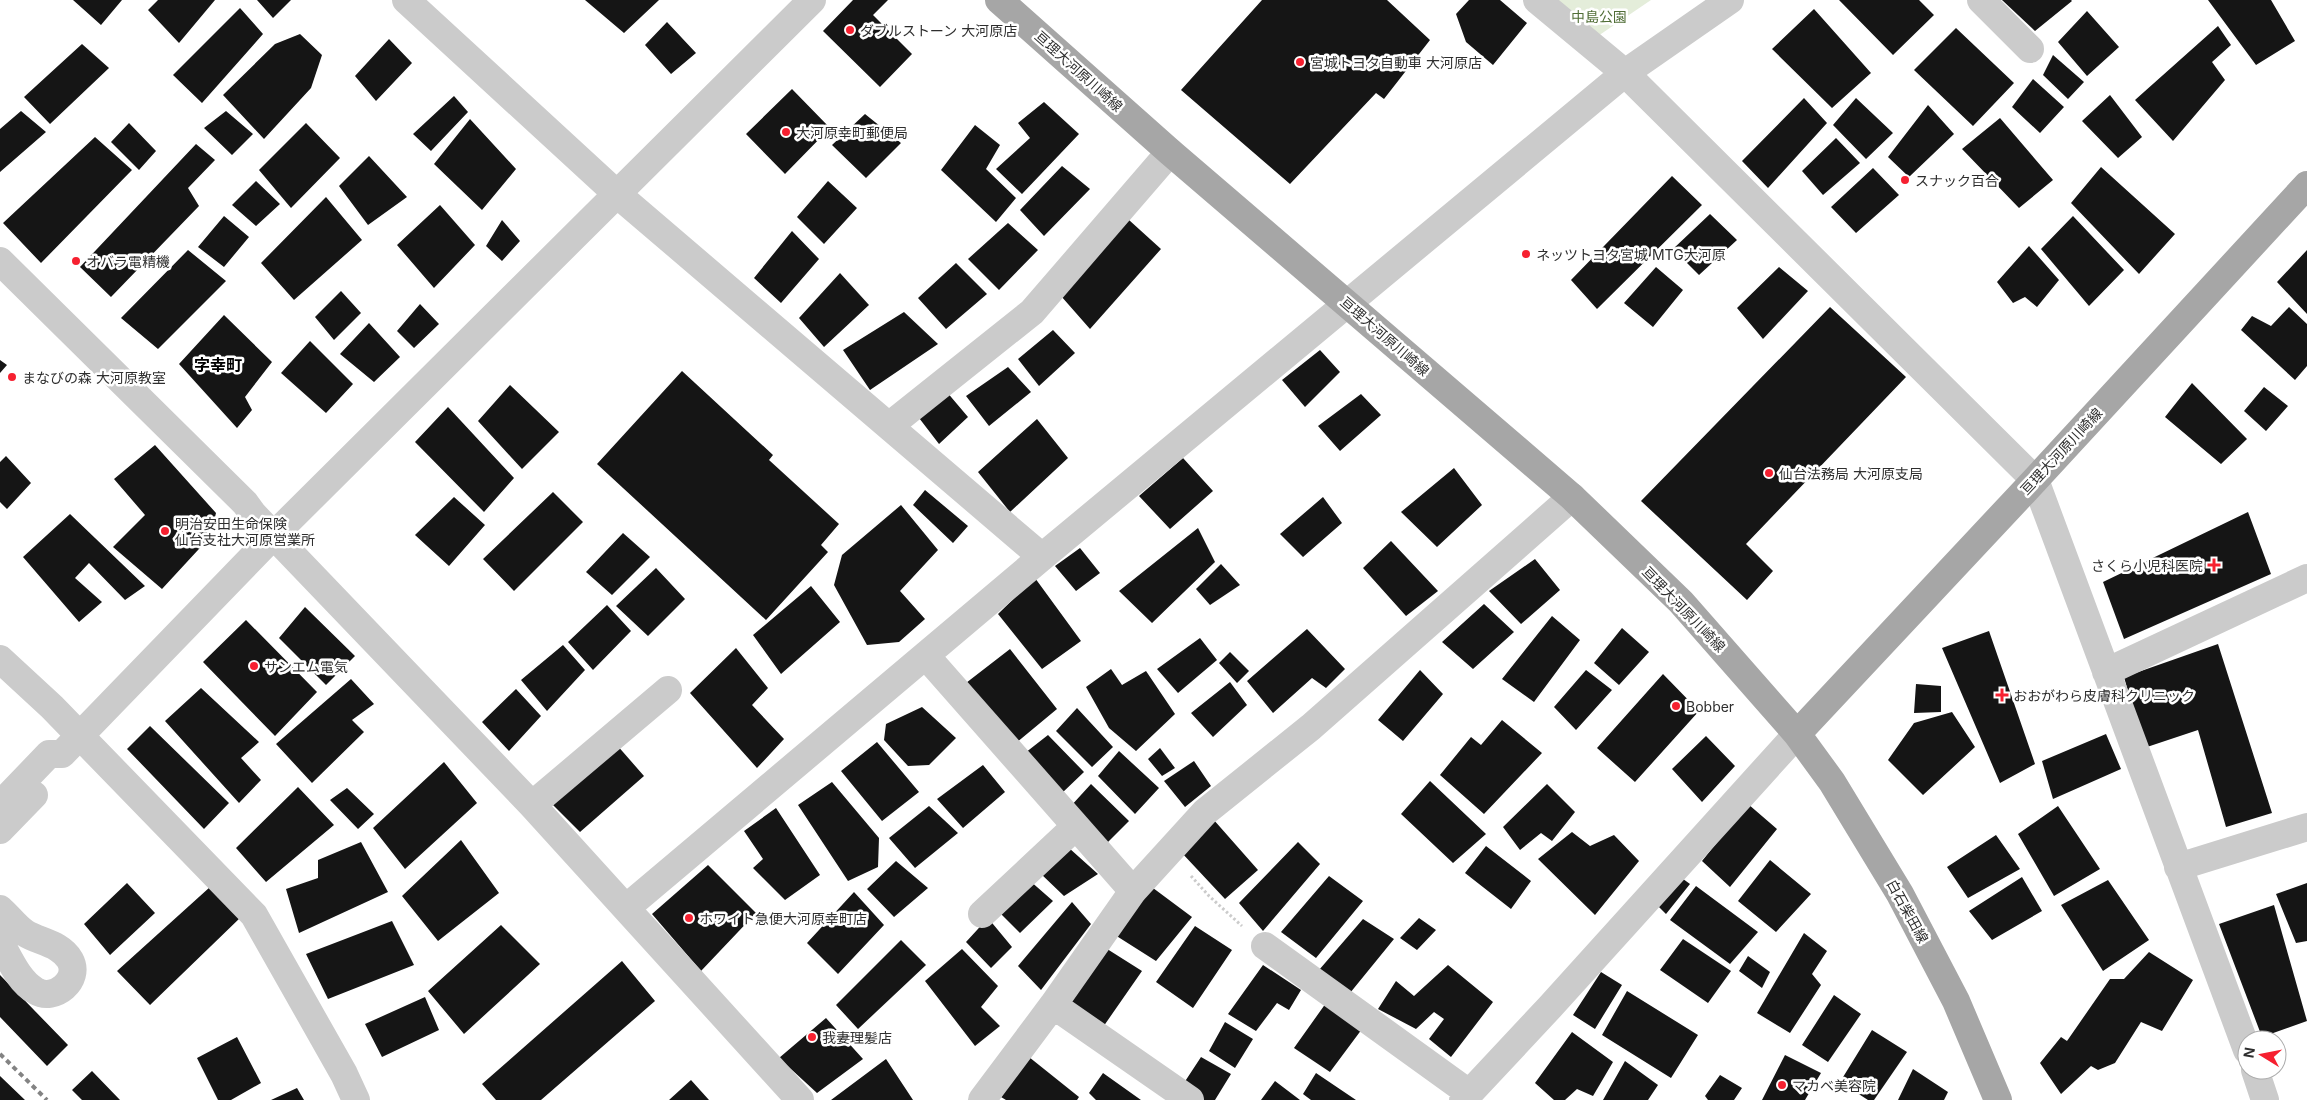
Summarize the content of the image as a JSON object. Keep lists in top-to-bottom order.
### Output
{
  "streets": {
    "main road": ["亘理大河原川崎線", "白石柴田線"]
  },
  "crossings": [
    ["亘理大河原川崎線", "白石柴田線"]
  ],
  "districts": ["字幸町"],
  "parks": ["中島公園"],
  "places": {
    "other": [
      "ダブルストーン 大河原店",
      "宮城トヨタ自動車 大河原店",
      "大河原幸町郵便局",
      "スナック百合",
      "ネッツトヨタ宮城 MTG大河原",
      "オバラ電精機",
      "まなびの森 大河原教室",
      "仙台法務局 大河原支局",
      "明治安田生命保険 仙台支社大河原営業所",
      "サンエム電気",
      "Bobber",
      "ホワイト急便大河原幸町店",
      "我妻理髪店",
      "マカベ美容院"
    ],
    "health": ["さくら小児科医院", "おおがわら皮膚科クリニック"]
  },
  "north": "left"
}
